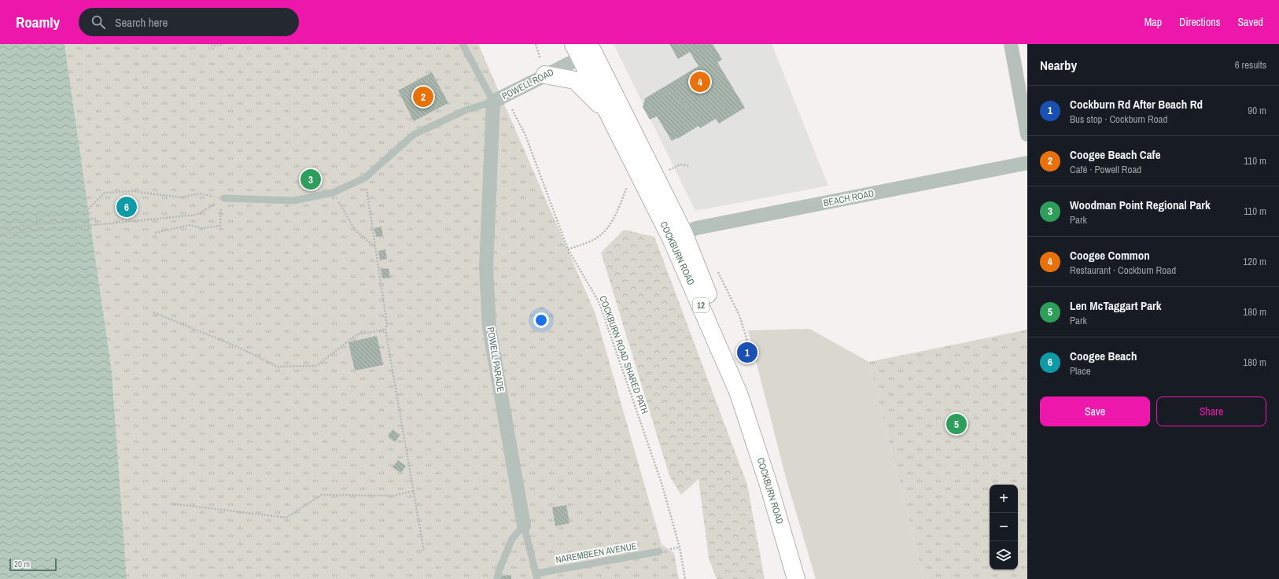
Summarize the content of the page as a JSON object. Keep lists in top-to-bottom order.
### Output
{
  "streets": {
    "main road": ["COCKBURN ROAD", "12"],
    "street": ["POWELL ROAD", "BEACH ROAD", "POWELL PARADE"],
    "lane": ["NAREMBEEN AVENUE"],
    "path": ["COCKBURN ROAD SHARED PATH"]
  },
  "crossings": [
    ["POWELL ROAD", "COCKBURN ROAD"],
    ["POWELL ROAD", "POWELL PARADE"],
    ["BEACH ROAD", "COCKBURN ROAD"],
    ["POWELL PARADE", "NAREMBEEN AVENUE"]
  ],
  "scale_bar": "20 m",
  "page": {
    "header": "Roamly",
    "search": "Search here",
    "nav": ["Map", "Directions", "Saved"],
    "heading": ["Nearby", "6 results"],
    "pins": [
      "4",
      "2",
      "3",
      "6",
      "1",
      "5"
    ],
    "list": [
      {
        "mark": "1",
        "name": "Cockburn Rd After Beach Rd",
        "note": "Bus stop · Cockburn Road",
        "value": "90 m"
      },
      {
        "mark": "2",
        "name": "Coogee Beach Cafe",
        "note": "Café · Powell Road",
        "value": "110 m"
      },
      {
        "mark": "3",
        "name": "Woodman Point Regional Park",
        "note": "Park",
        "value": "110 m"
      },
      {
        "mark": "4",
        "name": "Coogee Common",
        "note": "Restaurant · Cockburn Road",
        "value": "120 m"
      },
      {
        "mark": "5",
        "name": "Len McTaggart Park",
        "note": "Park",
        "value": "180 m"
      },
      {
        "mark": "6",
        "name": "Coogee Beach",
        "note": "Place",
        "value": "180 m"
      }
    ],
    "buttons": ["Save", "Share"],
    "map_buttons": ["+", "−"],
    "scale": "20 m"
  }
}
